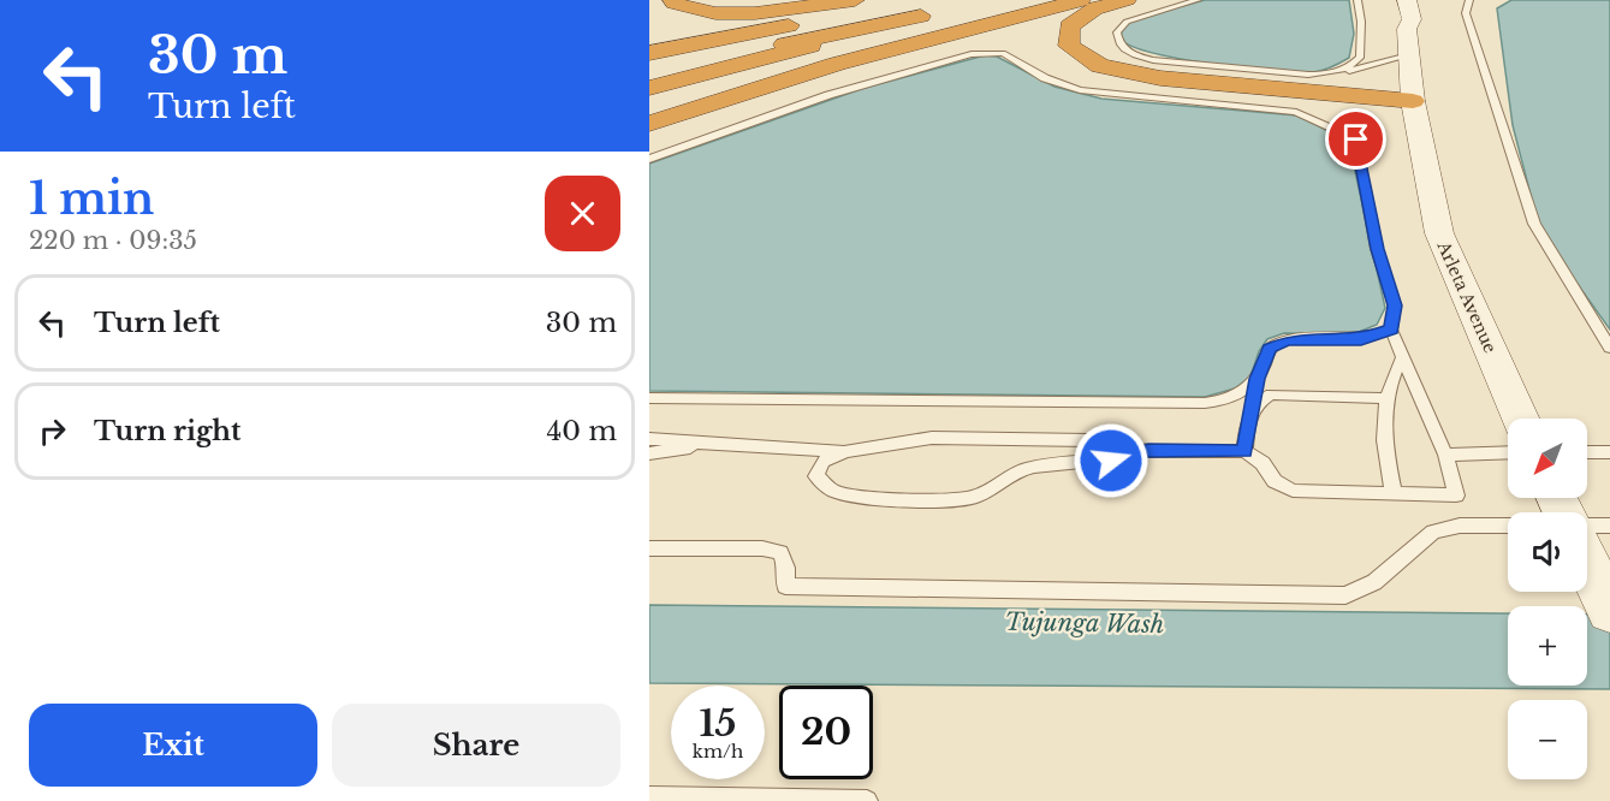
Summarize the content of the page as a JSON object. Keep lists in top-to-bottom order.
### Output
{
  "streets": {
    "main road": ["Arleta Avenue"]
  },
  "water": ["Tujunga Wash"],
  "north": "bottom left",
  "page": {
    "turn": ["30 m", "Turn left"],
    "heading": ["1 min", "220 m · 09:35"],
    "list": [
      {
        "name": "Turn left",
        "value": "30 m"
      },
      {
        "name": "Turn right",
        "value": "40 m"
      }
    ],
    "map_buttons": ["+", "−"],
    "speed": "15 km/h",
    "limit": "20",
    "buttons": ["Exit", "Share"]
  }
}
